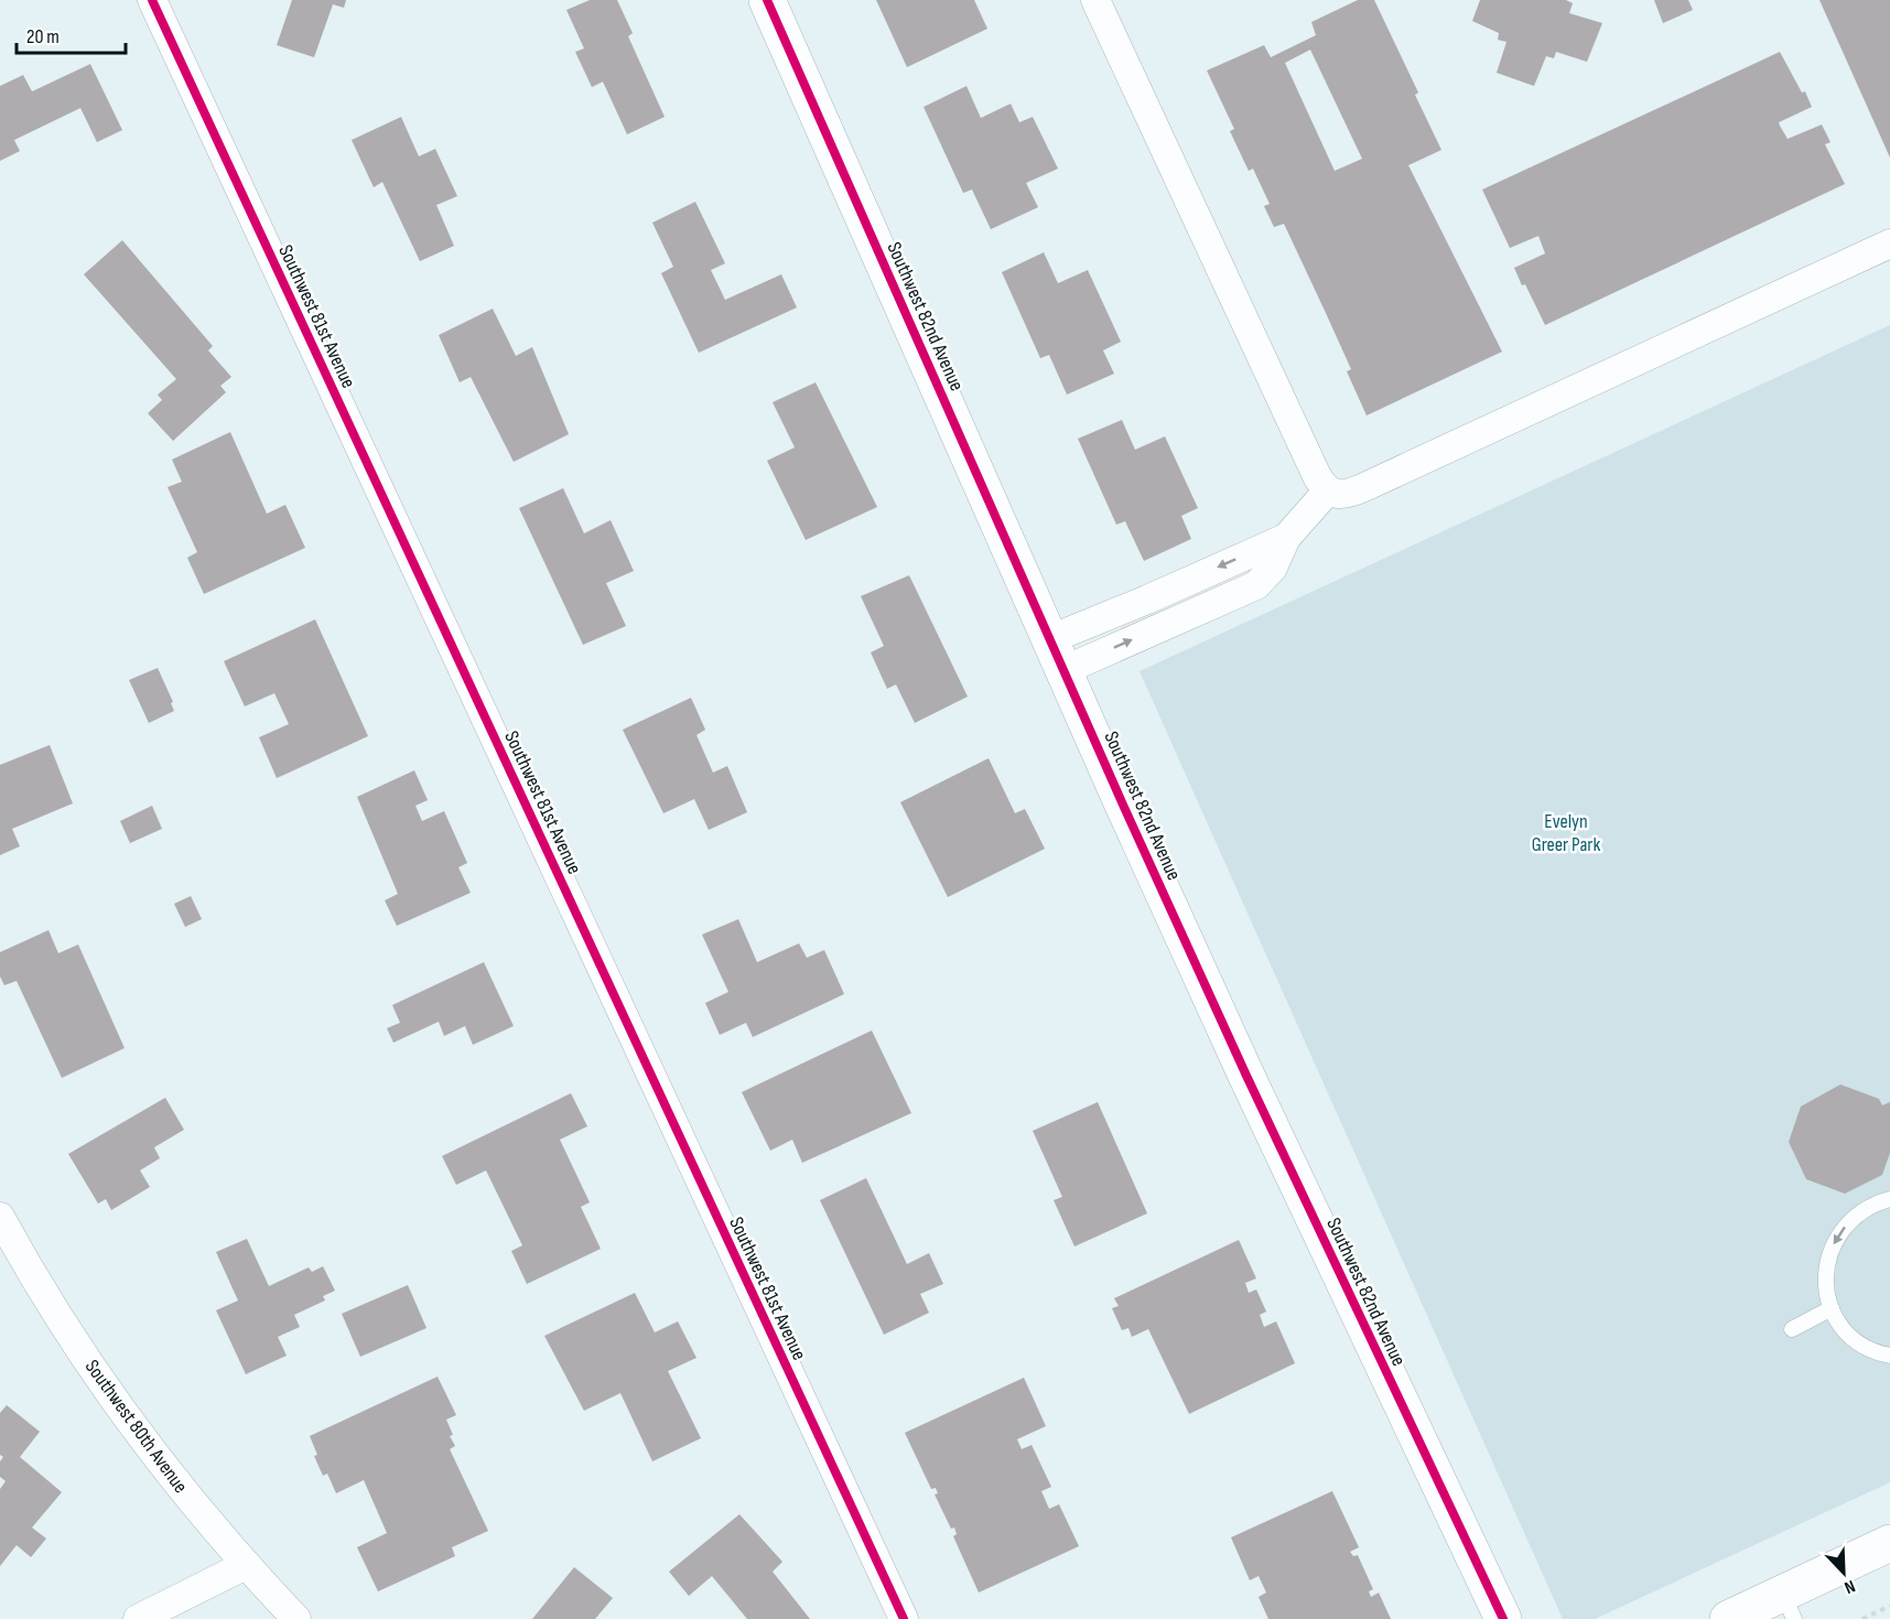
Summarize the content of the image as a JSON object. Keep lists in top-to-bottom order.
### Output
{
  "streets": {
    "street": ["Southwest 81st Avenue", "Southwest 82nd Avenue", "Southwest 80th Avenue"]
  },
  "parks": ["Evelyn Greer Park"],
  "scale_bar": "20 m",
  "north": "bottom right"
}
